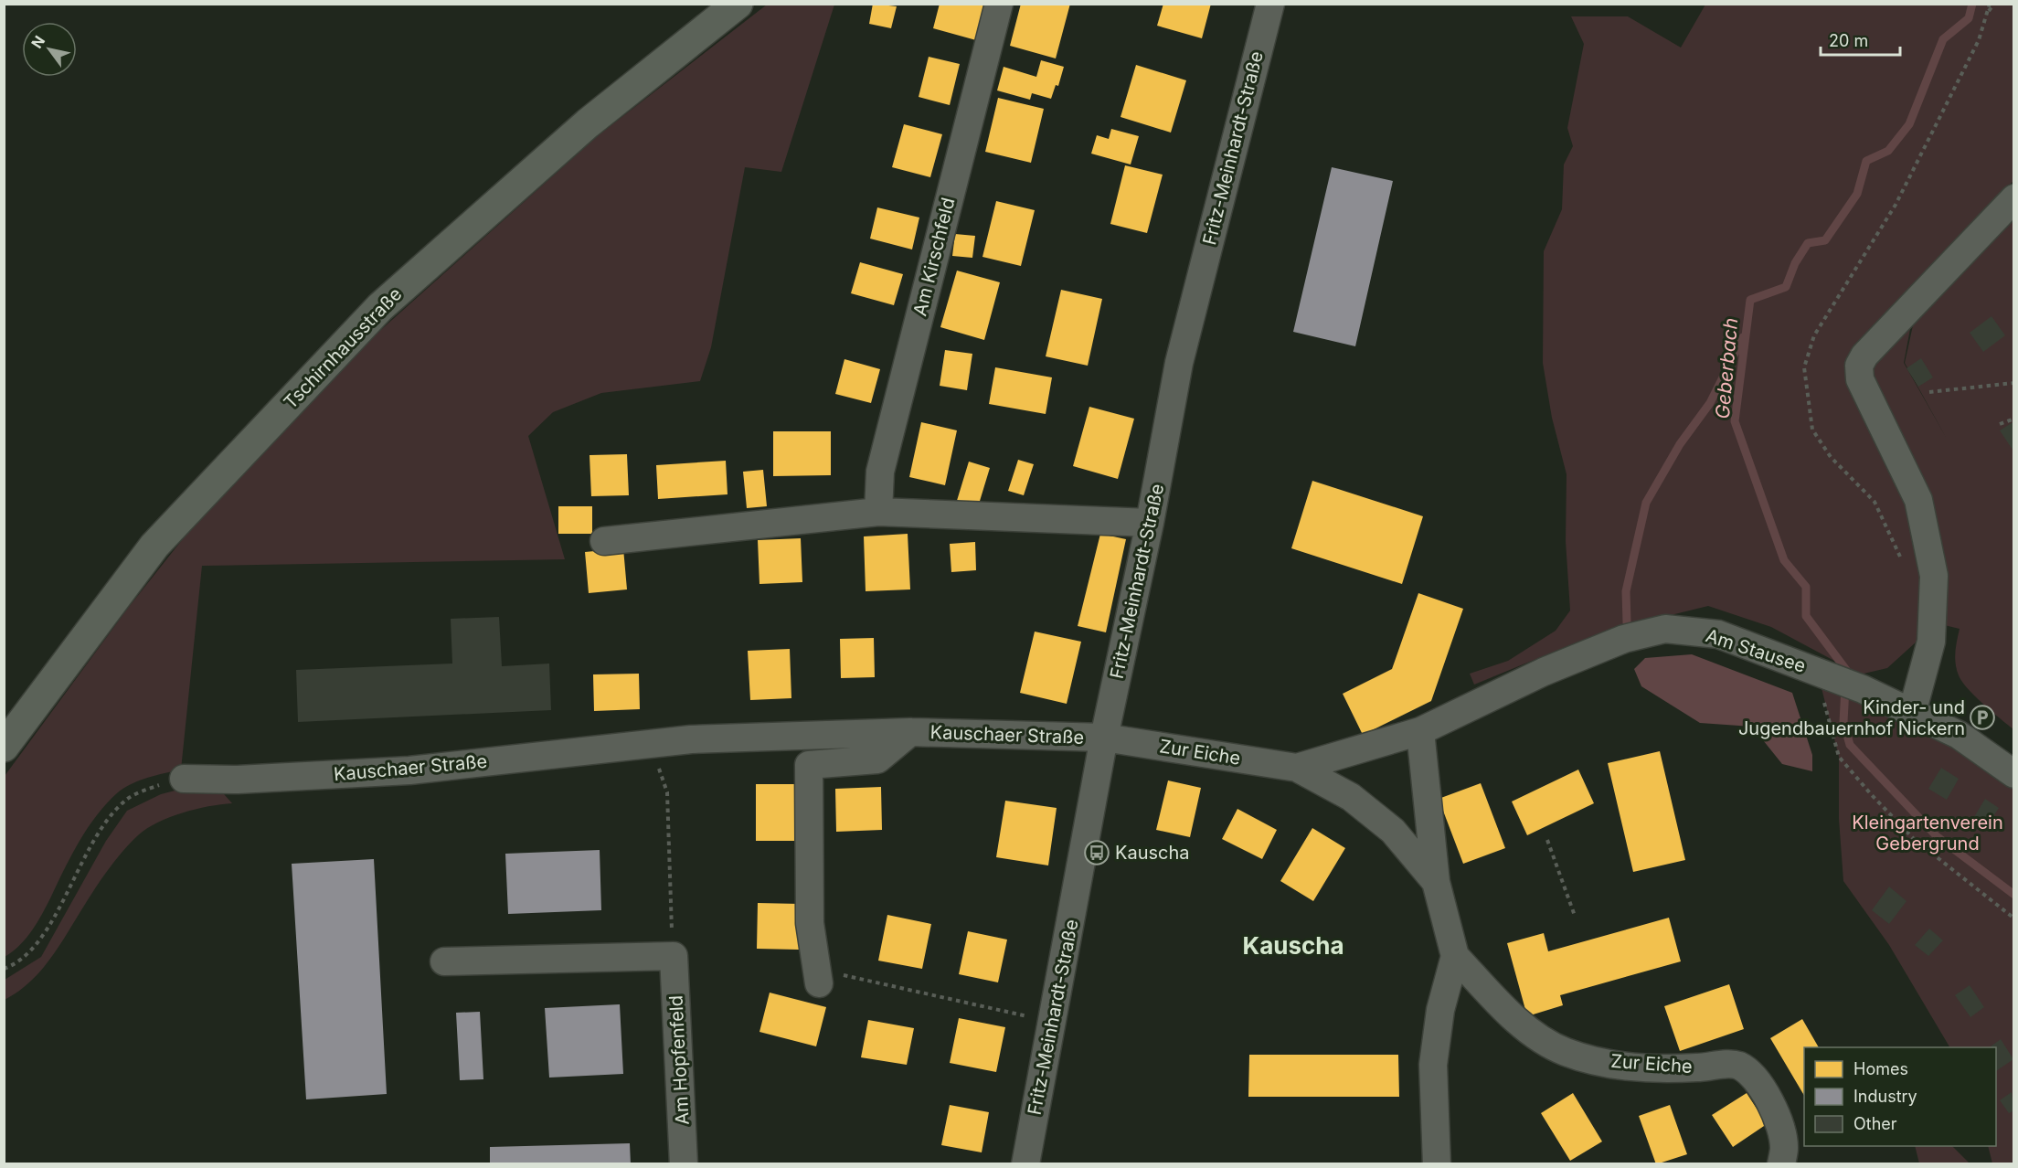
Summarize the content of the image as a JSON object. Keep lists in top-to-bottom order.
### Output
{
  "streets": {
    "main road": ["Tschirnhausstraße"],
    "street": [
      "Fritz-Meinhardt-Straße",
      "Am Kirschfeld",
      "Am Stausee",
      "Kauschaer Straße",
      "Zur Eiche",
      "Am Hopfenfeld"
    ]
  },
  "crossings": [
    ["Fritz-Meinhardt-Straße", "Kauschaer Straße"],
    ["Fritz-Meinhardt-Straße", "Zur Eiche"],
    ["Am Stausee", "Zur Eiche"],
    ["Kauschaer Straße", "Zur Eiche"]
  ],
  "districts": ["Kauscha"],
  "water": ["Geberbach"],
  "parks": ["Kleingartenverein Gebergrund"],
  "places": {
    "parking": ["Kinder- und Jugendbauernhof Nickern"],
    "bus stop": ["Kauscha"]
  },
  "legend": ["Homes", "Industry", "Other"],
  "scale_bar": "20 m",
  "north": "top left"
}
